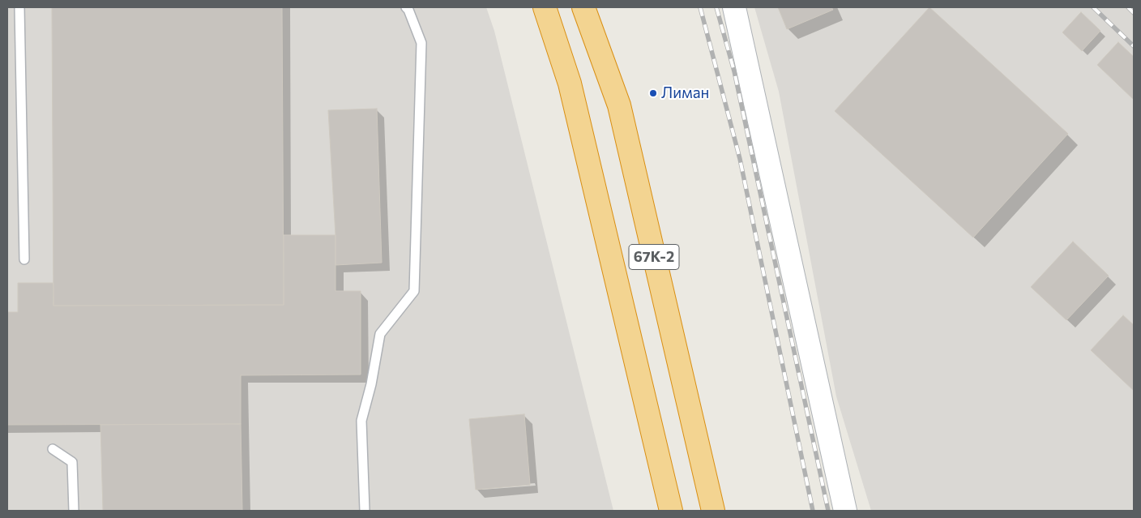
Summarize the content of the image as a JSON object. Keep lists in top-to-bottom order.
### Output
{
  "streets": {
    "highway": ["67К-2"]
  },
  "places": ["Лиман"]
}
